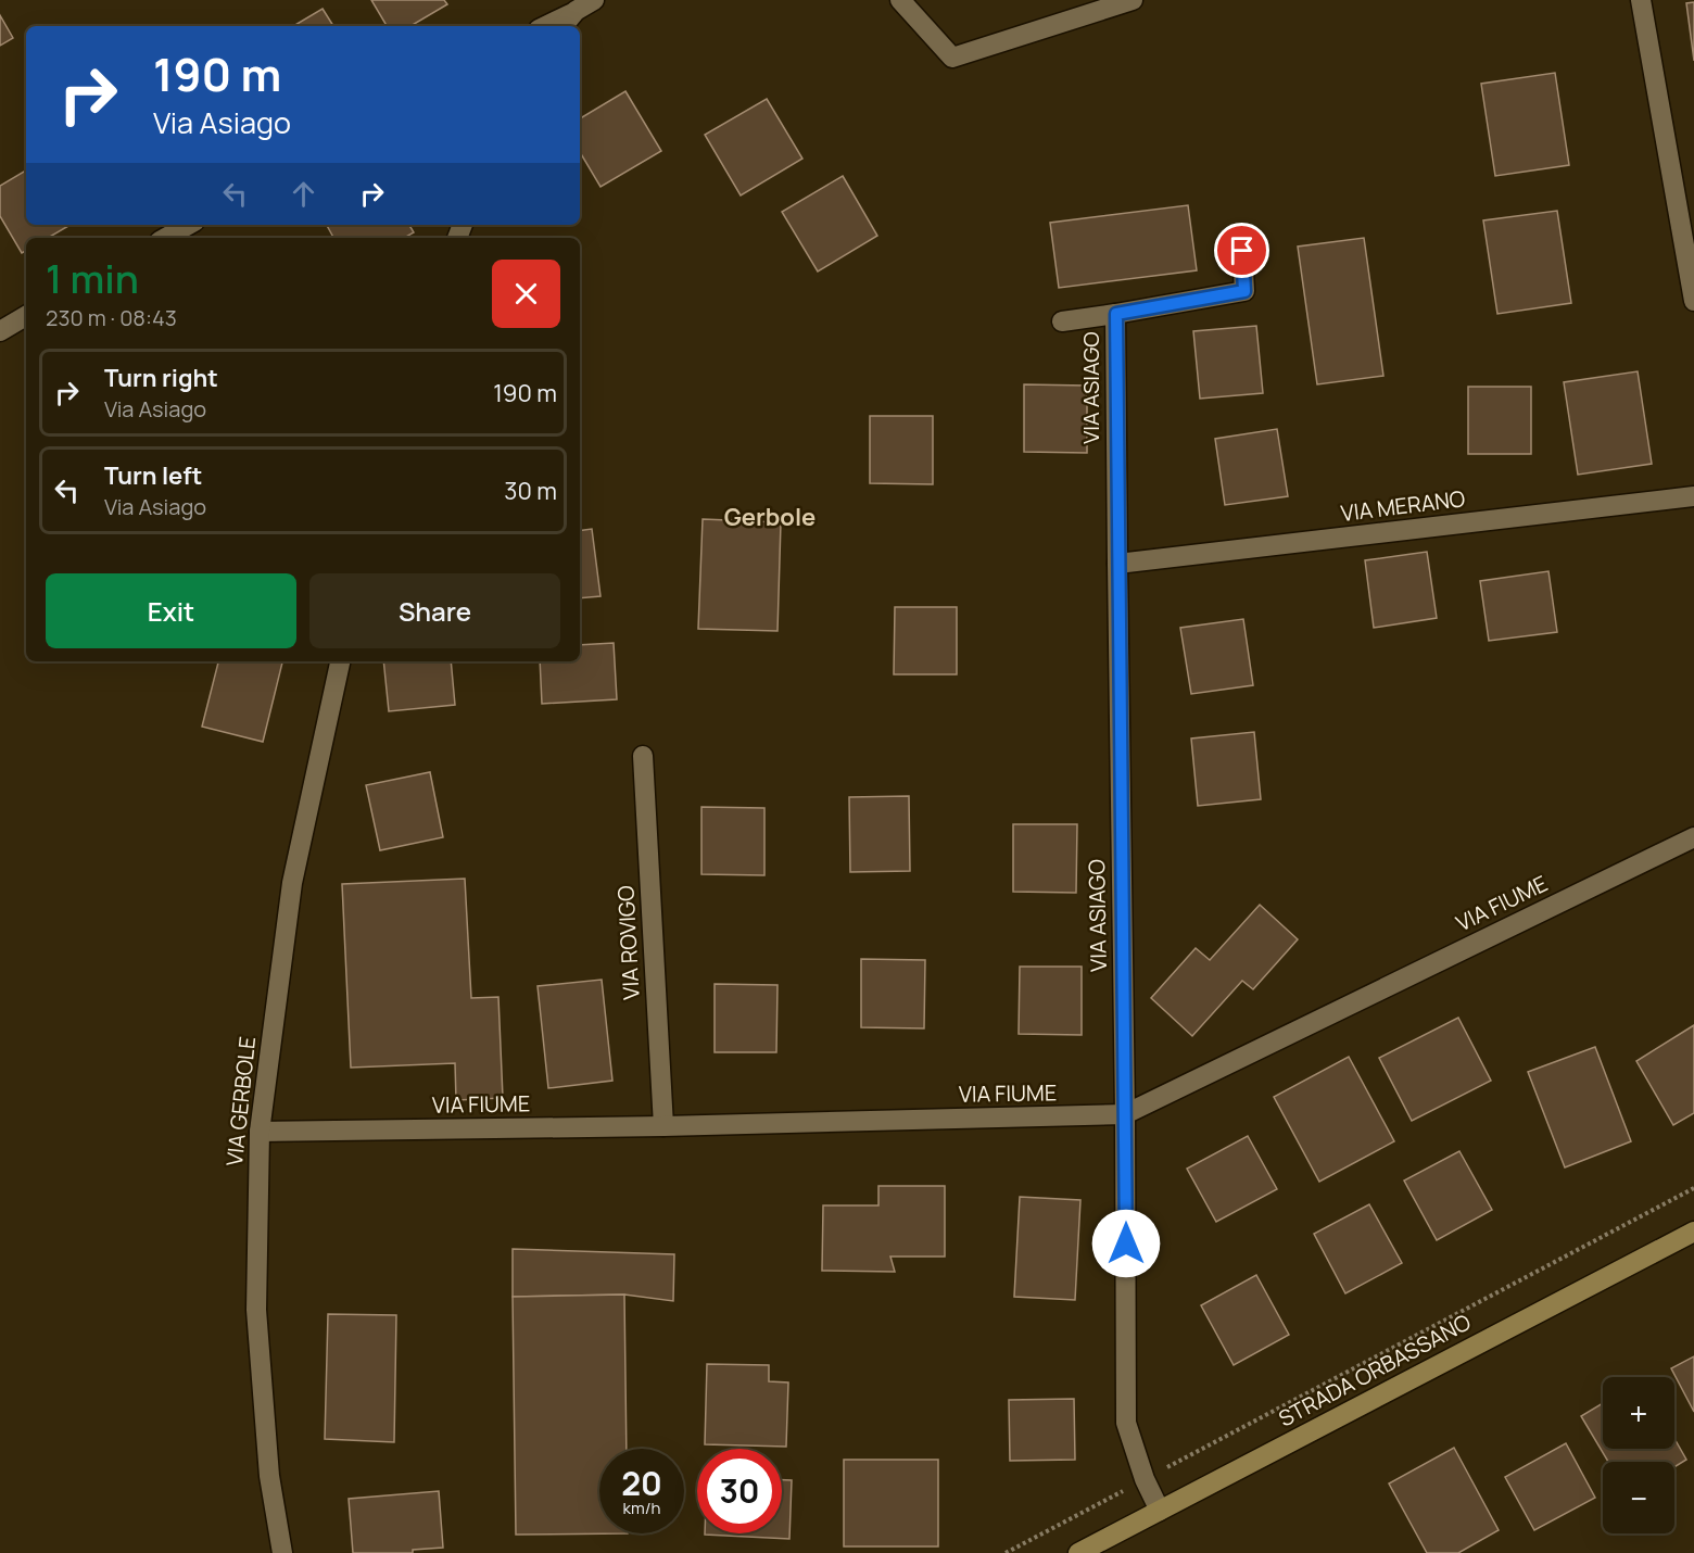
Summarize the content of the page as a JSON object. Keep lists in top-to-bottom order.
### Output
{
  "streets": {
    "main road": ["STRADA ORBASSANO"],
    "street": [
      "VIA ASIAGO",
      "VIA MERANO",
      "VIA FIUME",
      "VIA ROVIGO",
      "VIA GERBOLE"
    ]
  },
  "crossings": [
    ["VIA ASIAGO", "VIA MERANO"],
    ["VIA ASIAGO", "VIA FIUME"],
    ["VIA ASIAGO", "STRADA ORBASSANO"],
    ["VIA FIUME", "VIA ROVIGO"],
    ["VIA FIUME", "VIA GERBOLE"]
  ],
  "districts": ["Gerbole"],
  "page": {
    "turn": ["190 m", "Via Asiago"],
    "heading": ["1 min", "230 m · 08:43"],
    "list": [
      {
        "name": "Turn right",
        "note": "Via Asiago",
        "value": "190 m"
      },
      {
        "name": "Turn left",
        "note": "Via Asiago",
        "value": "30 m"
      }
    ],
    "buttons": ["Exit", "Share"],
    "map_buttons": ["+", "−"],
    "speed": "20 km/h",
    "limit": "30"
  }
}
